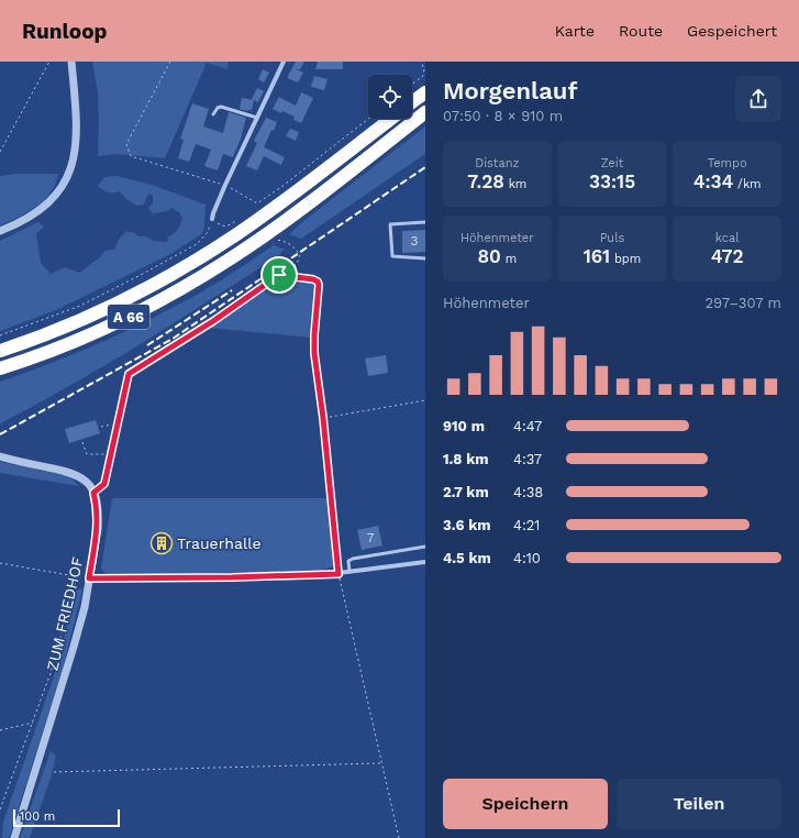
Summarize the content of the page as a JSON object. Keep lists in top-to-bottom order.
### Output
{
  "streets": {
    "highway": ["A 66"],
    "street": ["ZUM FRIEDHOF"]
  },
  "places": {
    "building": ["Trauerhalle"]
  },
  "house_numbers": ["3", "7"],
  "scale_bar": "100 m",
  "page": {
    "header": "Runloop",
    "nav": ["Karte", "Route", "Gespeichert"],
    "heading": ["Morgenlauf", "07:50 · 8 × 910 m"],
    "stats": [
      ["Distanz", "7.28 km"],
      ["Zeit", "33:15"],
      ["Tempo", "4:34 /km"],
      ["Höhenmeter", "80 m"],
      ["Puls", "161 bpm"],
      ["kcal", "472"]
    ],
    "chart": ["Höhenmeter", "297–307 m"],
    "list": [
      {
        "name": "910 m",
        "note": "4:47"
      },
      {
        "name": "1.8 km",
        "note": "4:37"
      },
      {
        "name": "2.7 km",
        "note": "4:38"
      },
      {
        "name": "3.6 km",
        "note": "4:21"
      },
      {
        "name": "4.5 km",
        "note": "4:10"
      }
    ],
    "buttons": ["Speichern", "Teilen"],
    "scale": "100 m"
  }
}
